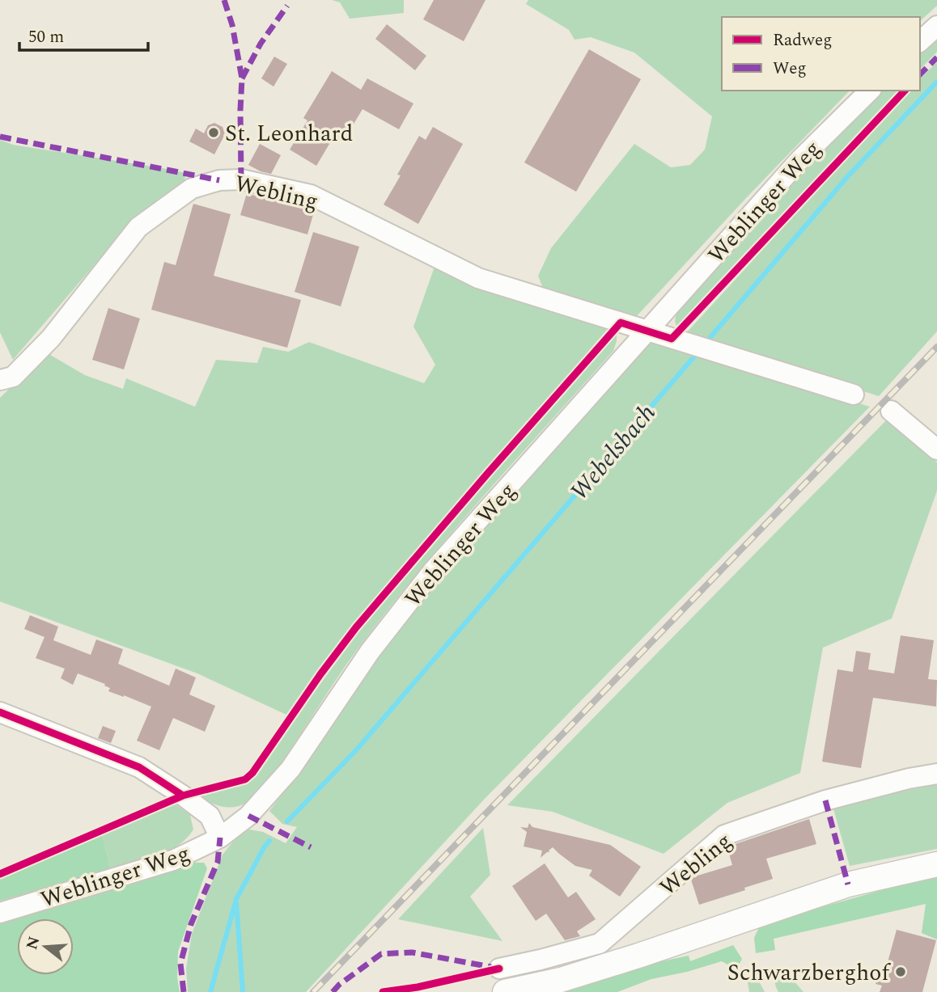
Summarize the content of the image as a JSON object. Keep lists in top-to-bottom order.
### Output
{
  "streets": {
    "street": ["Webling", "Weblinger Weg"]
  },
  "crossings": [
    ["Webling", "Weblinger Weg"]
  ],
  "water": ["Webelsbach"],
  "places": ["St. Leonhard", "Schwarzberghof"],
  "legend": ["Radweg", "Weg"],
  "scale_bar": "50 m",
  "north": "left"
}
